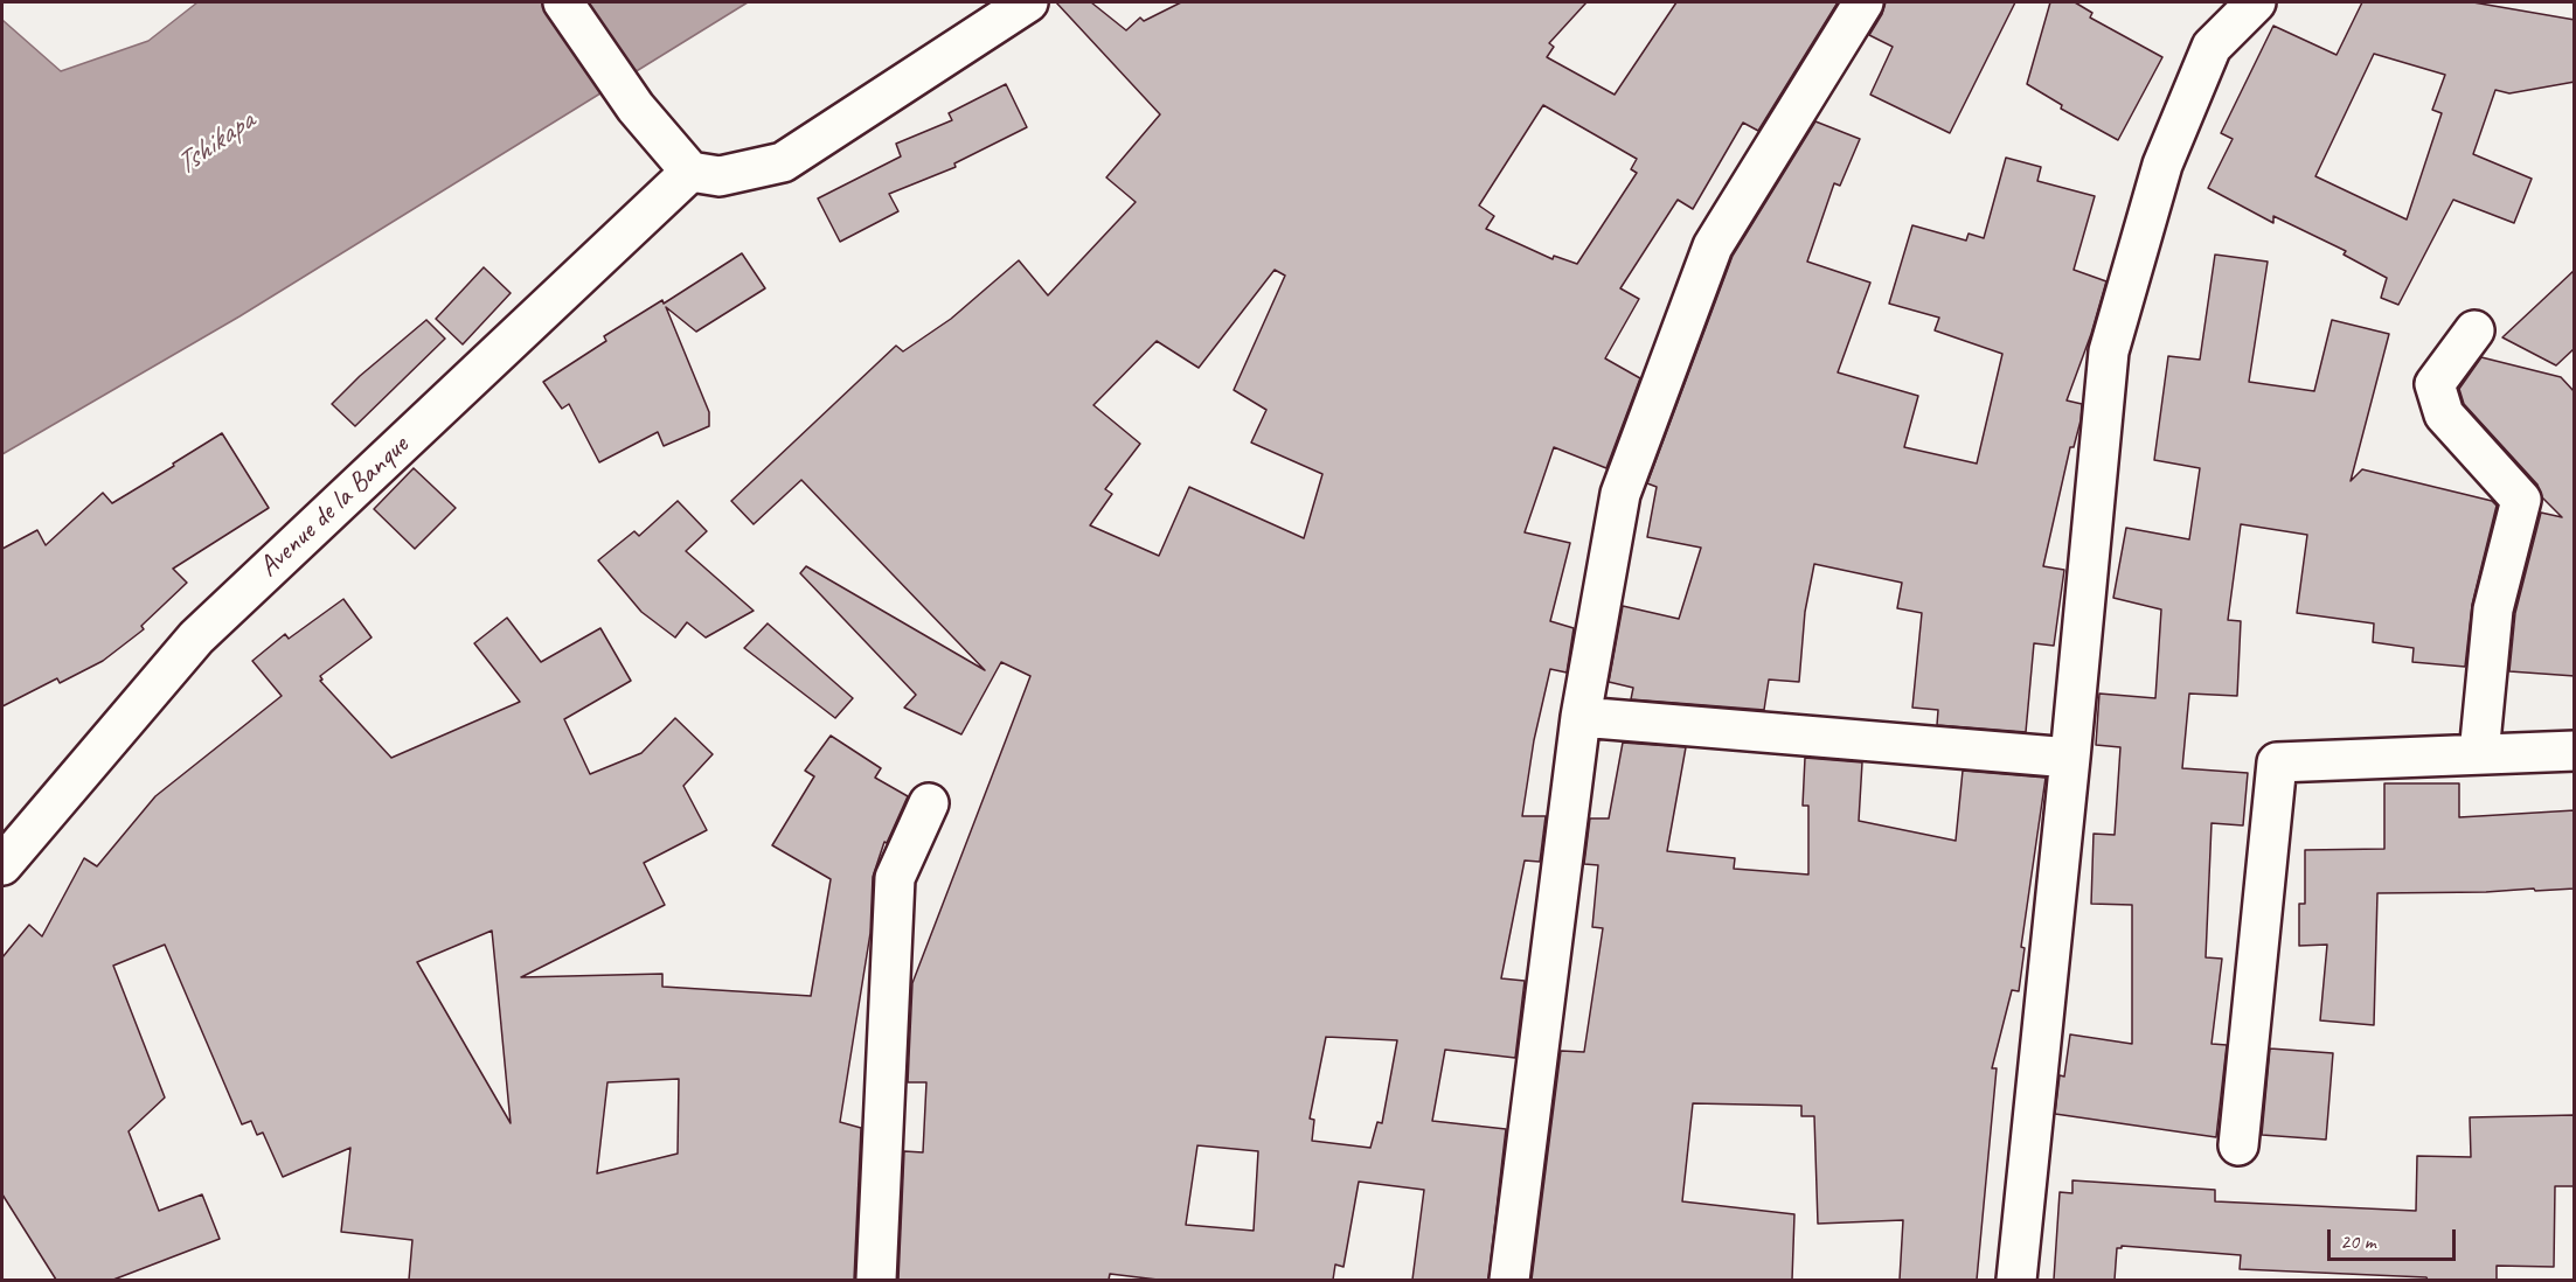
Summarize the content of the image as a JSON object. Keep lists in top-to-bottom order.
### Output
{
  "streets": {
    "street": ["Avenue de la Banque"]
  },
  "water": ["Tshikapa"],
  "scale_bar": "20 m"
}
